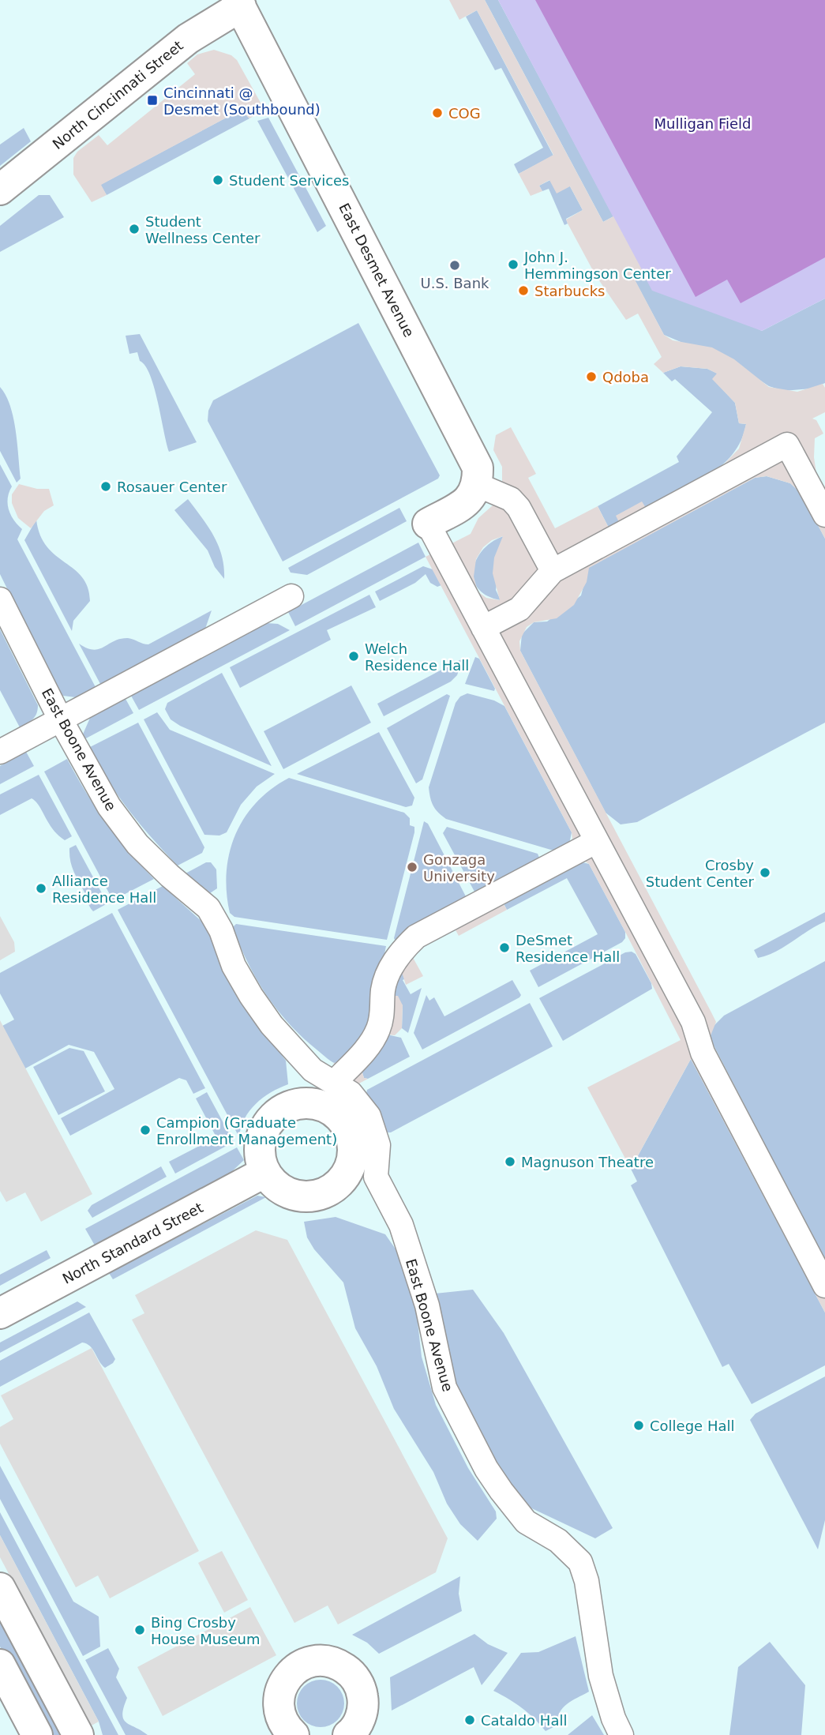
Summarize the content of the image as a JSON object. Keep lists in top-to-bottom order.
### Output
{
  "streets": {
    "street": [
      "North Cincinnati Street",
      "East Desmet Avenue",
      "East Boone Avenue",
      "North Standard Street"
    ]
  },
  "crossings": [
    ["North Cincinnati Street", "East Desmet Avenue"]
  ],
  "parks": ["Mulligan Field"],
  "places": {
    "transit": ["Cincinnati @ Desmet (Southbound)"],
    "other": [
      "COG",
      "Student Services",
      "Student Wellness Center",
      "John J. Hemmingson Center",
      "U.S. Bank",
      "Starbucks",
      "Qdoba",
      "Rosauer Center",
      "Welch Residence Hall",
      "Gonzaga University",
      "Crosby Student Center",
      "Alliance Residence Hall",
      "DeSmet Residence Hall",
      "Campion (Graduate Enrollment Management)",
      "Magnuson Theatre",
      "College Hall",
      "Bing Crosby House Museum",
      "Cataldo Hall"
    ]
  }
}
